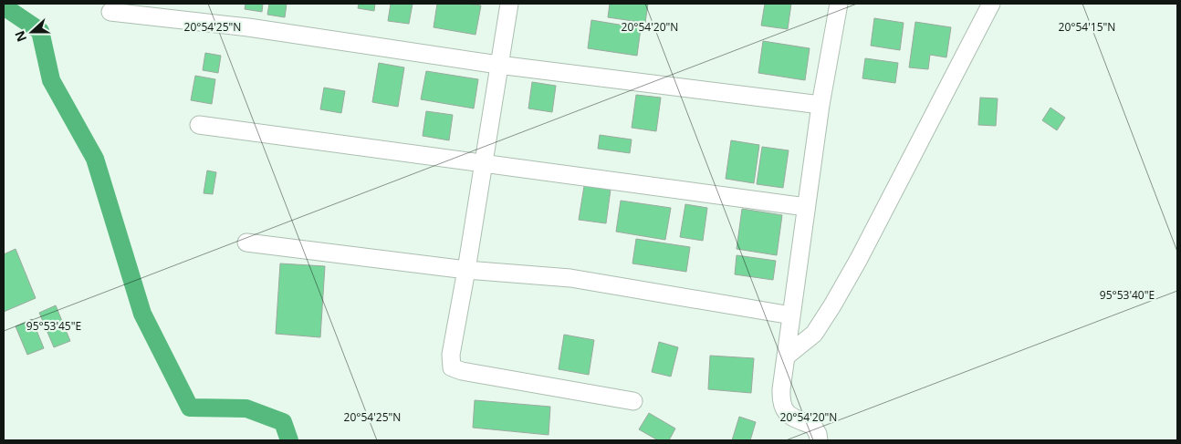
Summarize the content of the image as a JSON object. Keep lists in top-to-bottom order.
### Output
{
  "north": "left",
  "coordinates": [
    "20°54'25\"N",
    "20°54'20\"N",
    "20°54'15\"N",
    "95°53'40\"E",
    "95°53'45\"E"
  ]
}
